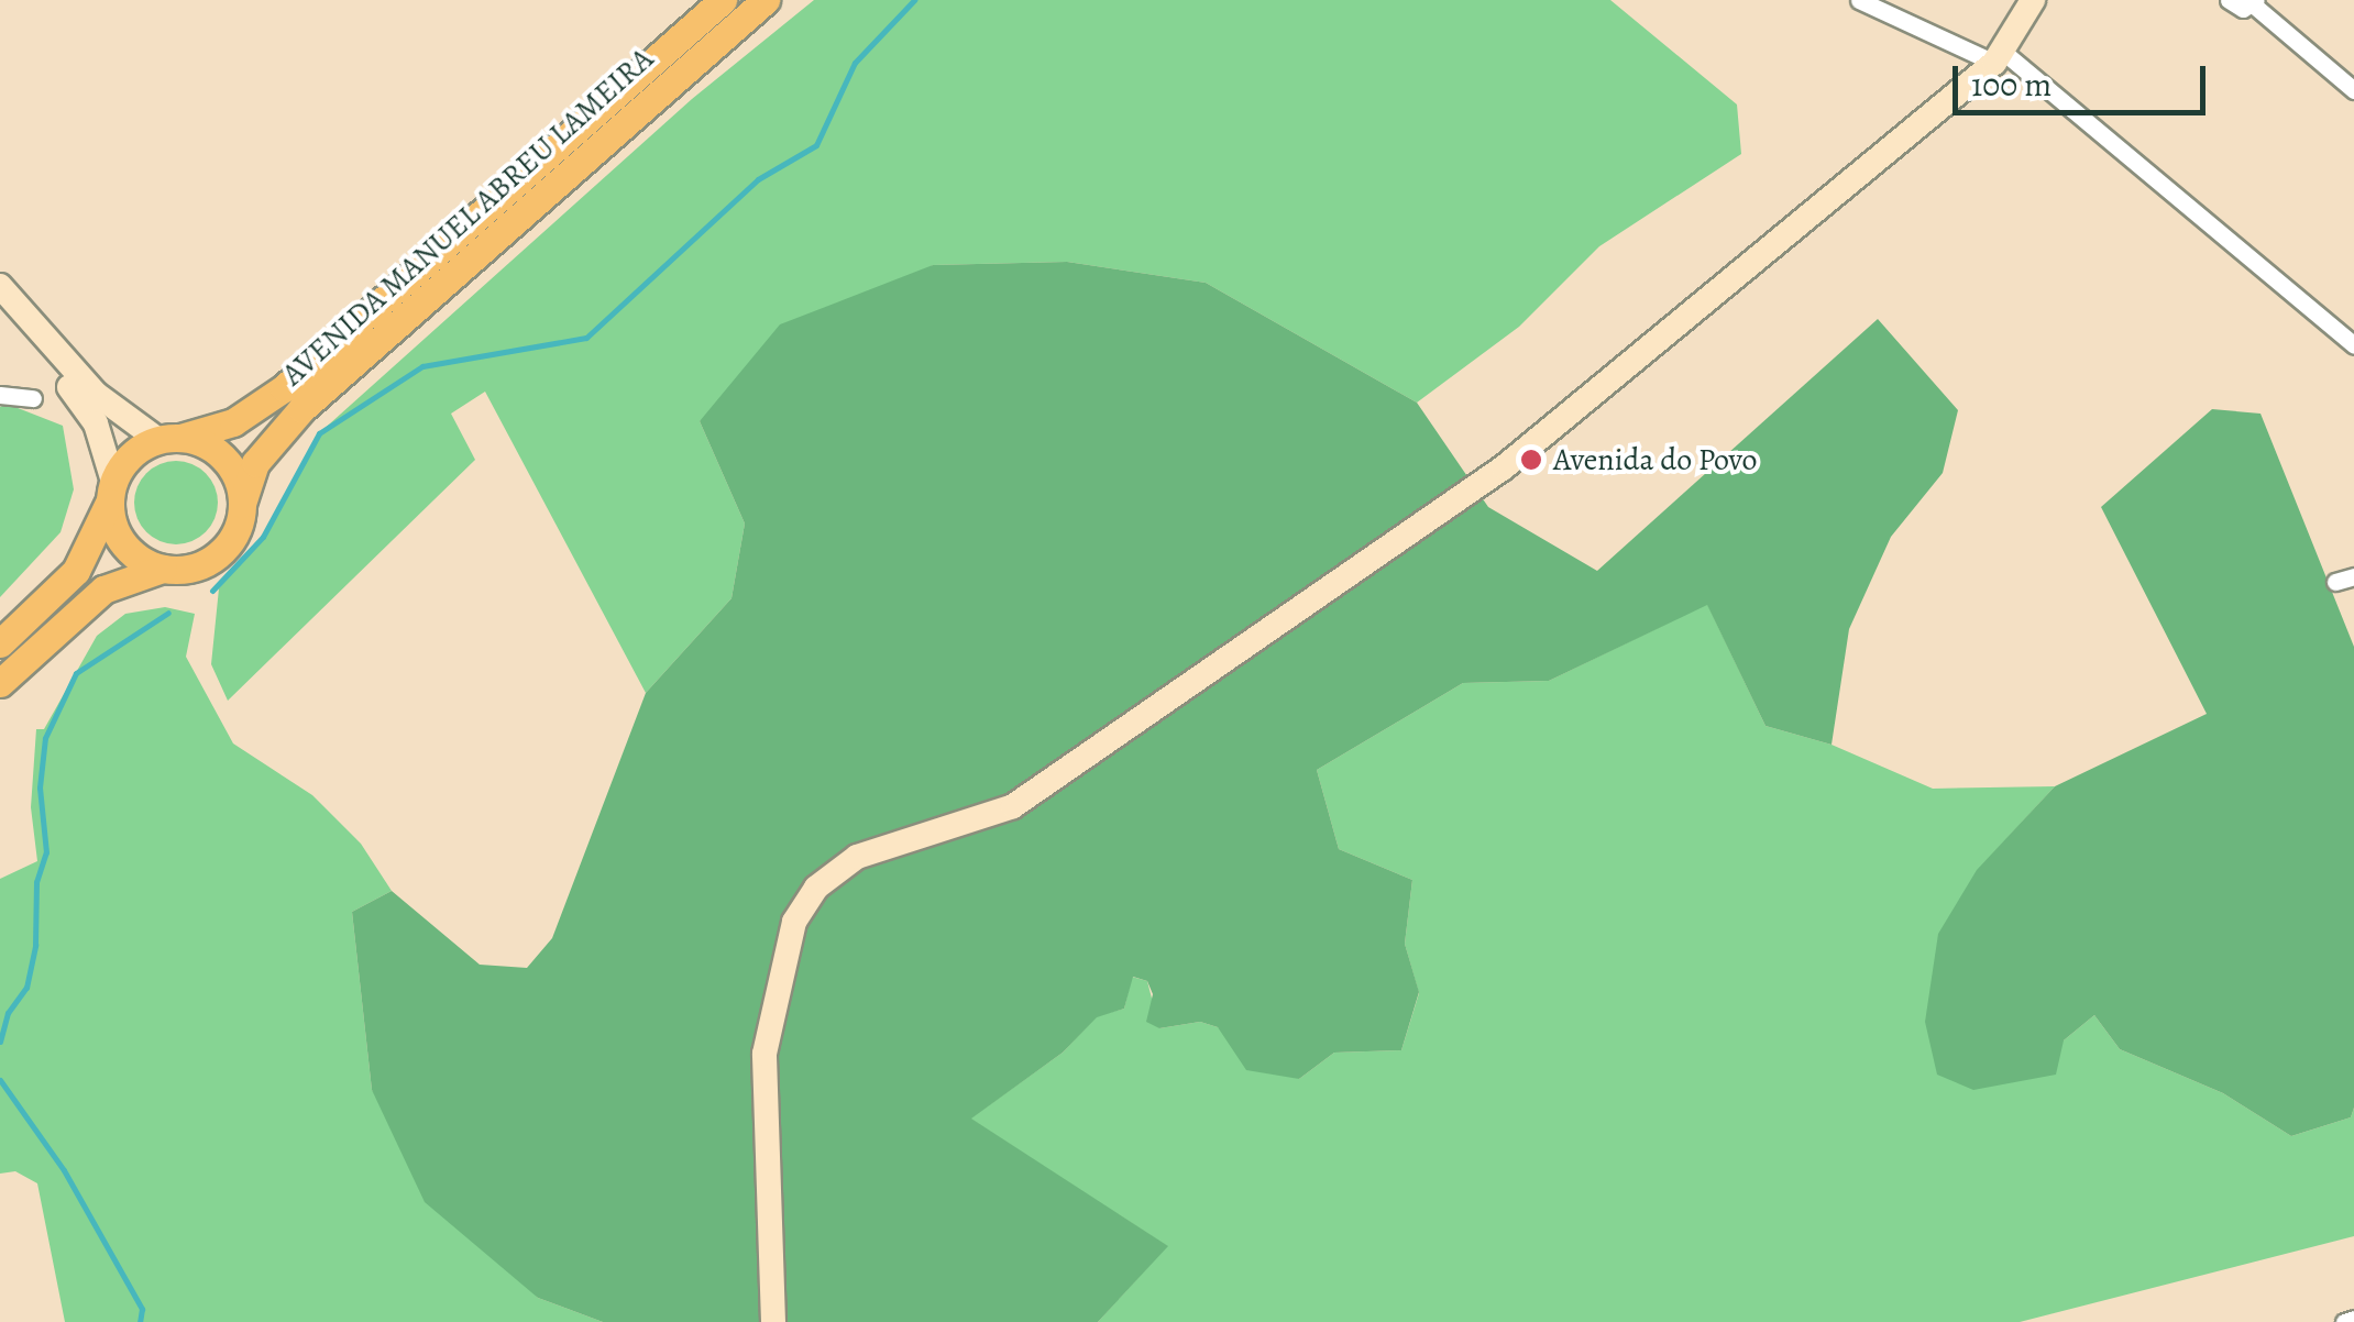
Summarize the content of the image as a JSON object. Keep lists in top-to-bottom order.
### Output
{
  "streets": {
    "main road": ["AVENIDA MANUEL ABREU LAMEIRA"]
  },
  "places": ["Avenida do Povo"],
  "scale_bar": "100 m"
}
